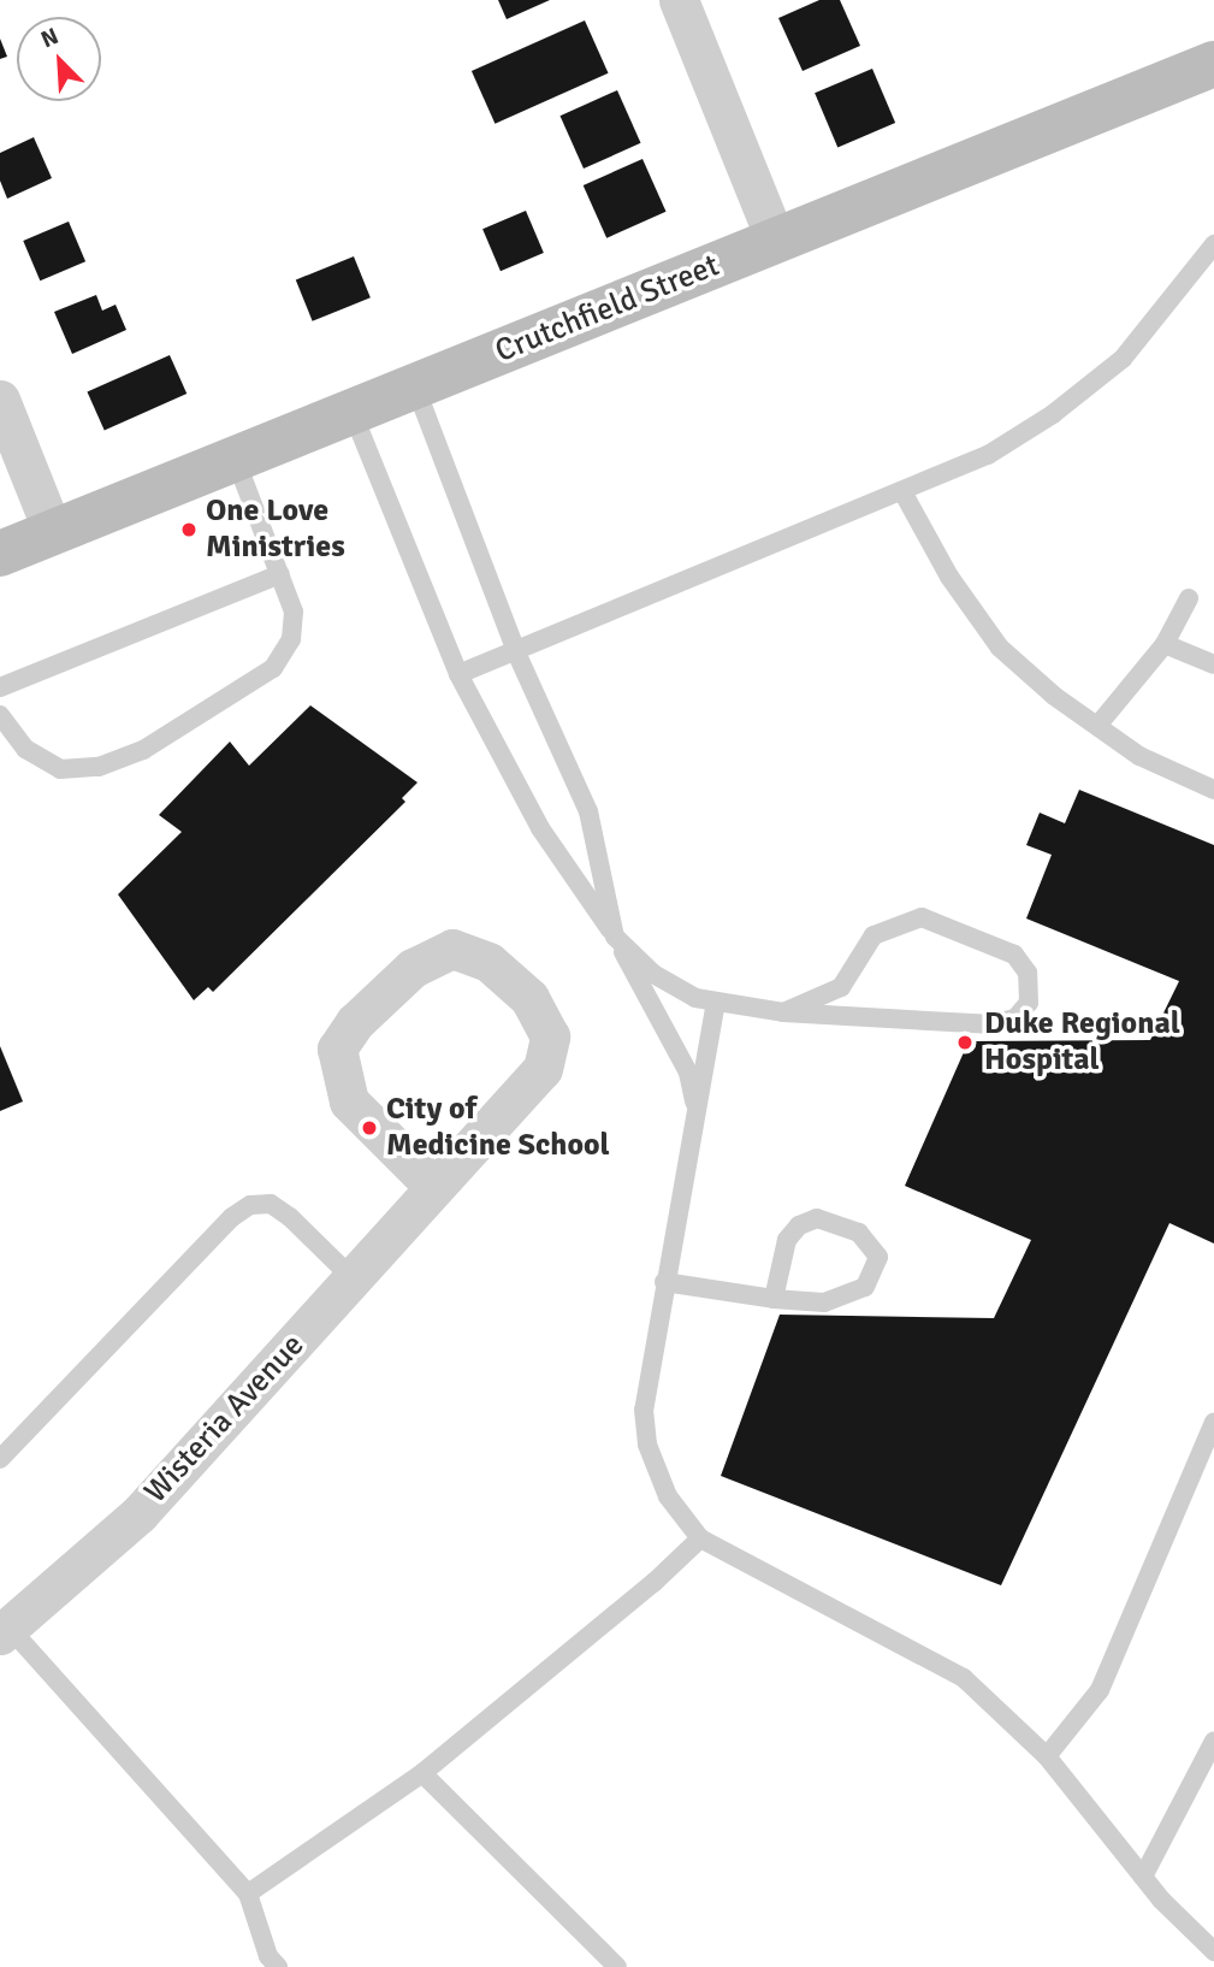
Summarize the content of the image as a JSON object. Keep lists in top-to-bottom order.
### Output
{
  "streets": {
    "street": ["Crutchfield Street", "Wisteria Avenue"]
  },
  "places": ["One Love Ministries", "Duke Regional Hospital", "City of Medicine School"],
  "north": "top left"
}
